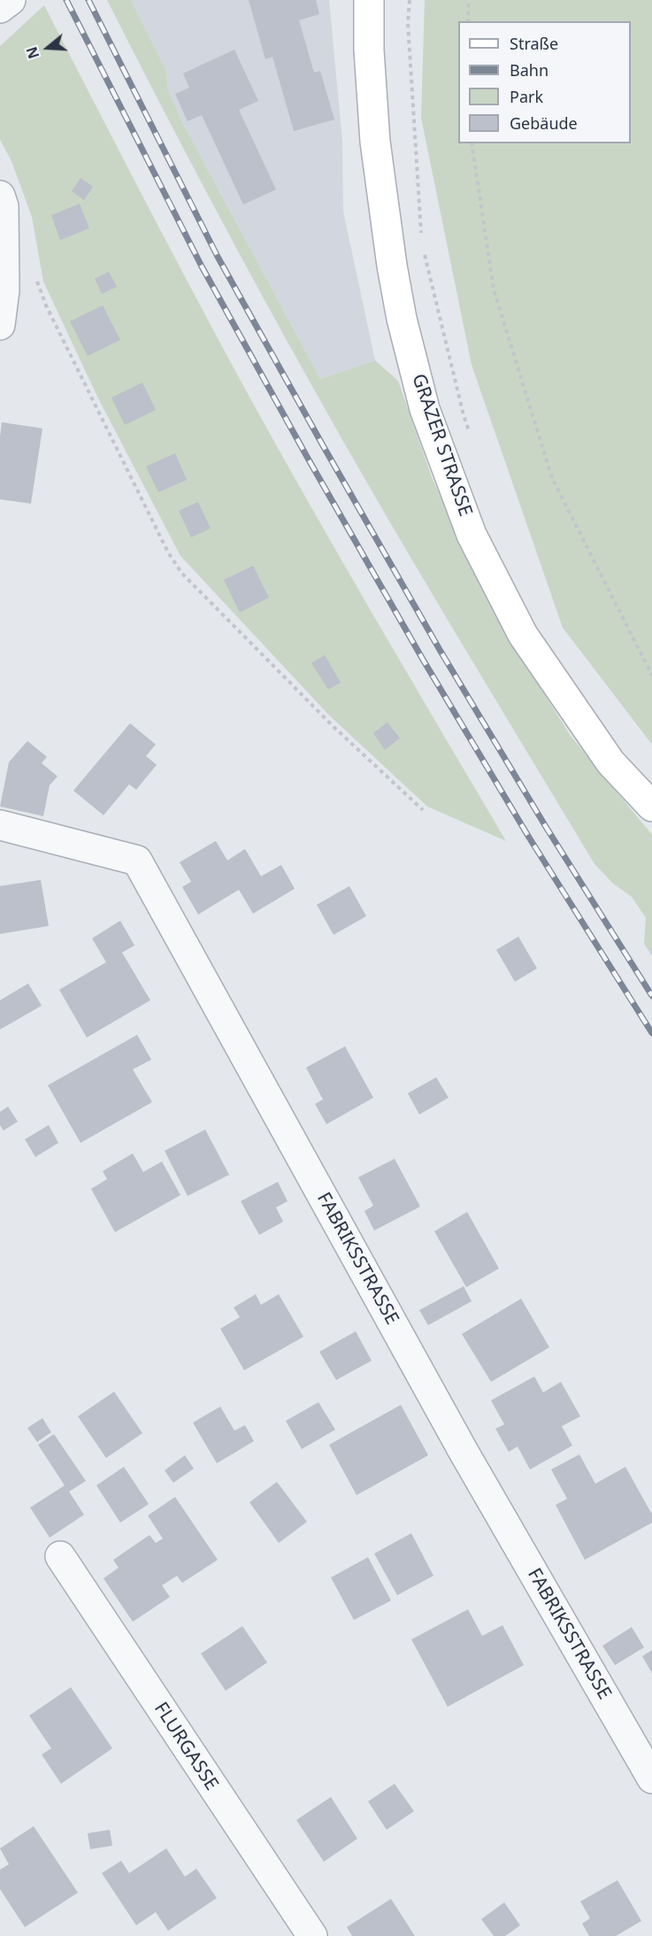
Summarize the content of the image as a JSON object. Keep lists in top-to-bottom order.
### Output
{
  "streets": {
    "main road": ["GRAZER STRASSE"],
    "street": ["FABRIKSSTRASSE", "FLURGASSE"]
  },
  "legend": [
    "Straße",
    "Bahn",
    "Park",
    "Gebäude"
  ],
  "north": "left"
}
